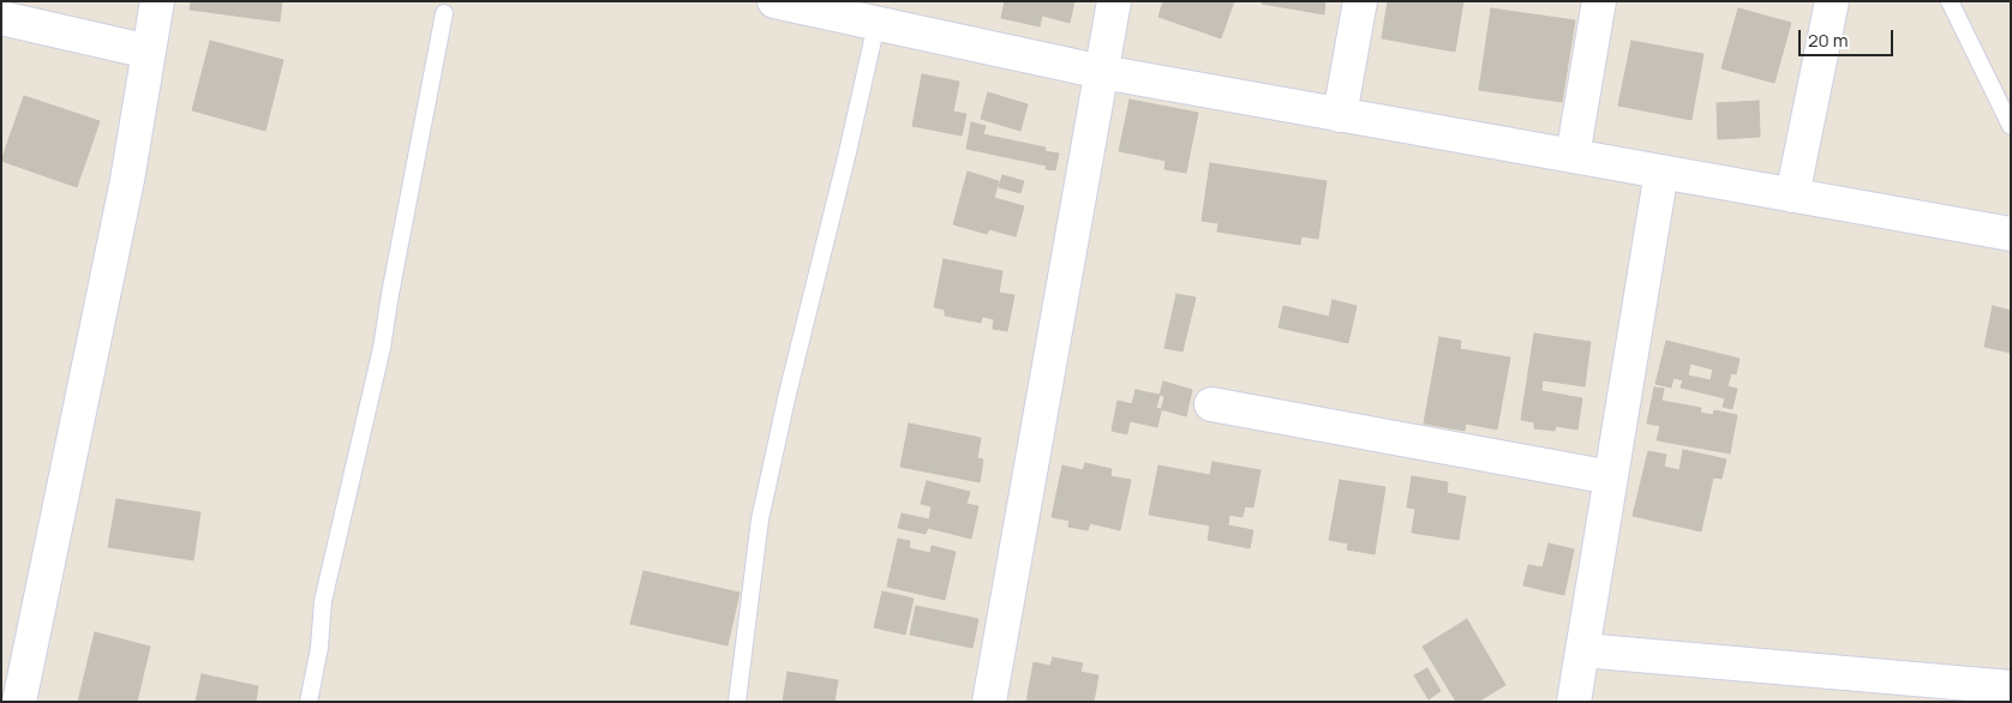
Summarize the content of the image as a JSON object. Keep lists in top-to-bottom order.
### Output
{
  "scale_bar": "20 m"
}
